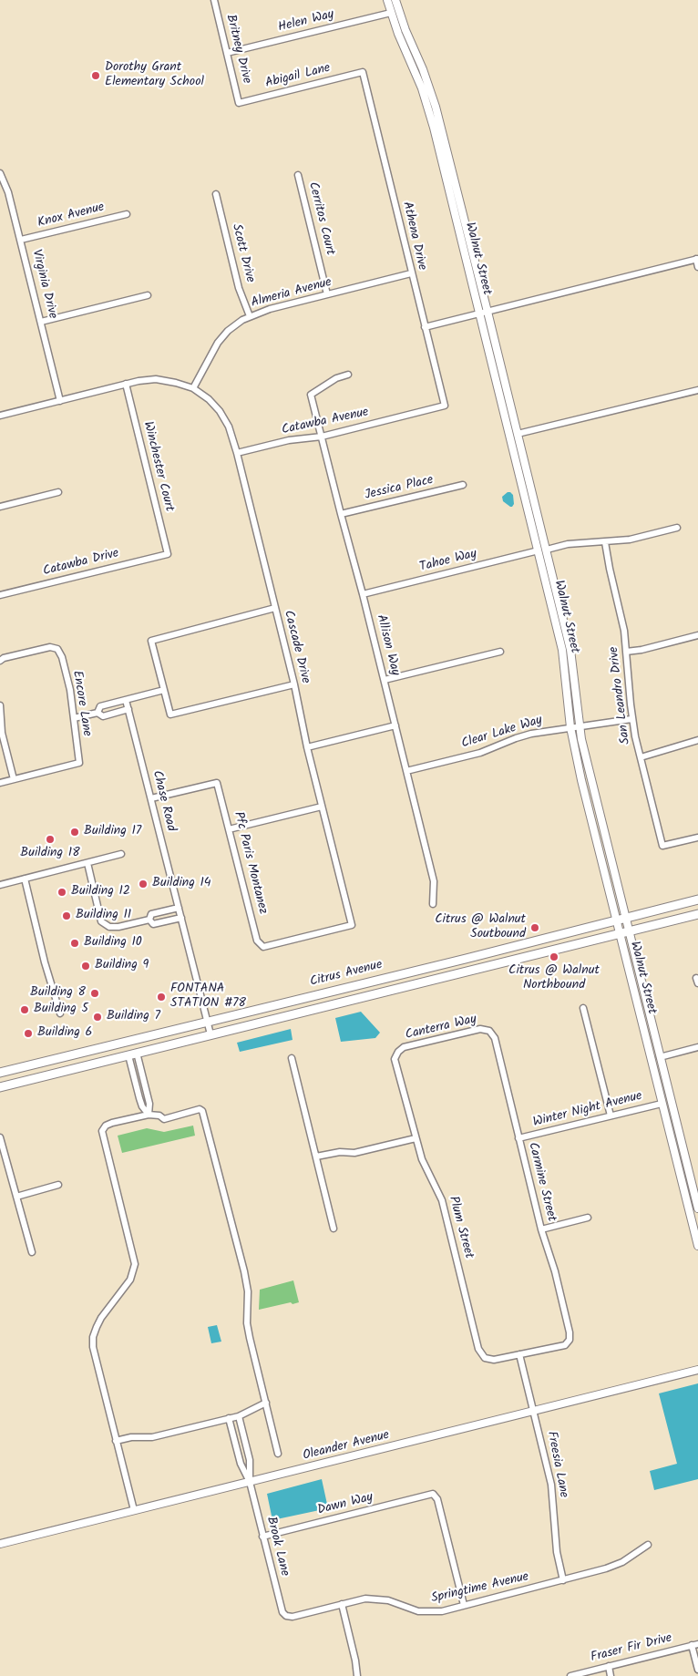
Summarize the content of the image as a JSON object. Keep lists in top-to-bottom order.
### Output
{
  "streets": {
    "main road": ["Citrus Avenue"],
    "street": [
      "Helen Way",
      "Britney Drive",
      "Abigail Lane",
      "Knox Avenue",
      "Cerritos Court",
      "Athena Drive",
      "Scott Drive",
      "Walnut Street",
      "Virginia Drive",
      "Almeria Avenue",
      "Catawba Avenue",
      "Winchester Court",
      "Jessica Place",
      "Tahoe Way",
      "Catawba Drive",
      "Allison Way",
      "Cascade Drive",
      "San Leandro Drive",
      "Encore Lane",
      "Clear Lake Way",
      "Chase Road",
      "Pfc Paris Montanez",
      "Canterra Way",
      "Winter Night Avenue",
      "Carmine Street",
      "Plum Street",
      "Oleander Avenue",
      "Freesia Lane",
      "Dawn Way",
      "Brook Lane",
      "Springtime Avenue",
      "Fraser Fir Drive"
    ]
  },
  "crossings": [
    ["Helen Way", "Britney Drive"],
    ["Helen Way", "Walnut Street"],
    ["Britney Drive", "Abigail Lane"],
    ["Abigail Lane", "Athena Drive"],
    ["Knox Avenue", "Virginia Drive"],
    ["Cerritos Court", "Almeria Avenue"],
    ["Athena Drive", "Almeria Avenue"],
    ["Athena Drive", "Catawba Avenue"],
    ["Scott Drive", "Almeria Avenue"],
    ["Walnut Street", "Tahoe Way"],
    ["Walnut Street", "Clear Lake Way"],
    ["Walnut Street", "Citrus Avenue"],
    ["Walnut Street", "Winter Night Avenue"],
    ["Almeria Avenue", "Cascade Drive"],
    ["Catawba Avenue", "Allison Way"],
    ["Catawba Avenue", "Cascade Drive"],
    ["Winchester Court", "Catawba Drive"],
    ["Jessica Place", "Allison Way"],
    ["Tahoe Way", "Allison Way"],
    ["Allison Way", "Clear Lake Way"],
    ["Cascade Drive", "Pfc Paris Montanez"],
    ["San Leandro Drive", "Clear Lake Way"],
    ["Chase Road", "Pfc Paris Montanez"],
    ["Chase Road", "Citrus Avenue"],
    ["Canterra Way", "Carmine Street"],
    ["Canterra Way", "Plum Street"],
    ["Winter Night Avenue", "Carmine Street"],
    ["Carmine Street", "Plum Street"],
    ["Carmine Street", "Freesia Lane"],
    ["Plum Street", "Freesia Lane"],
    ["Oleander Avenue", "Freesia Lane"],
    ["Oleander Avenue", "Brook Lane"],
    ["Freesia Lane", "Springtime Avenue"],
    ["Dawn Way", "Brook Lane"],
    ["Dawn Way", "Springtime Avenue"],
    ["Brook Lane", "Springtime Avenue"]
  ],
  "places": [
    "Dorothy Grant Elementary School",
    "Building 17",
    "Building 18",
    "Building 14",
    "Building 12",
    "Building 11",
    "Citrus @ Walnut Soutbound",
    "Building 10",
    "Citrus @ Walnut Northbound",
    "Building 9",
    "Building 8",
    "FONTANA STATION #78",
    "Building 5",
    "Building 7",
    "Building 6"
  ]
}
